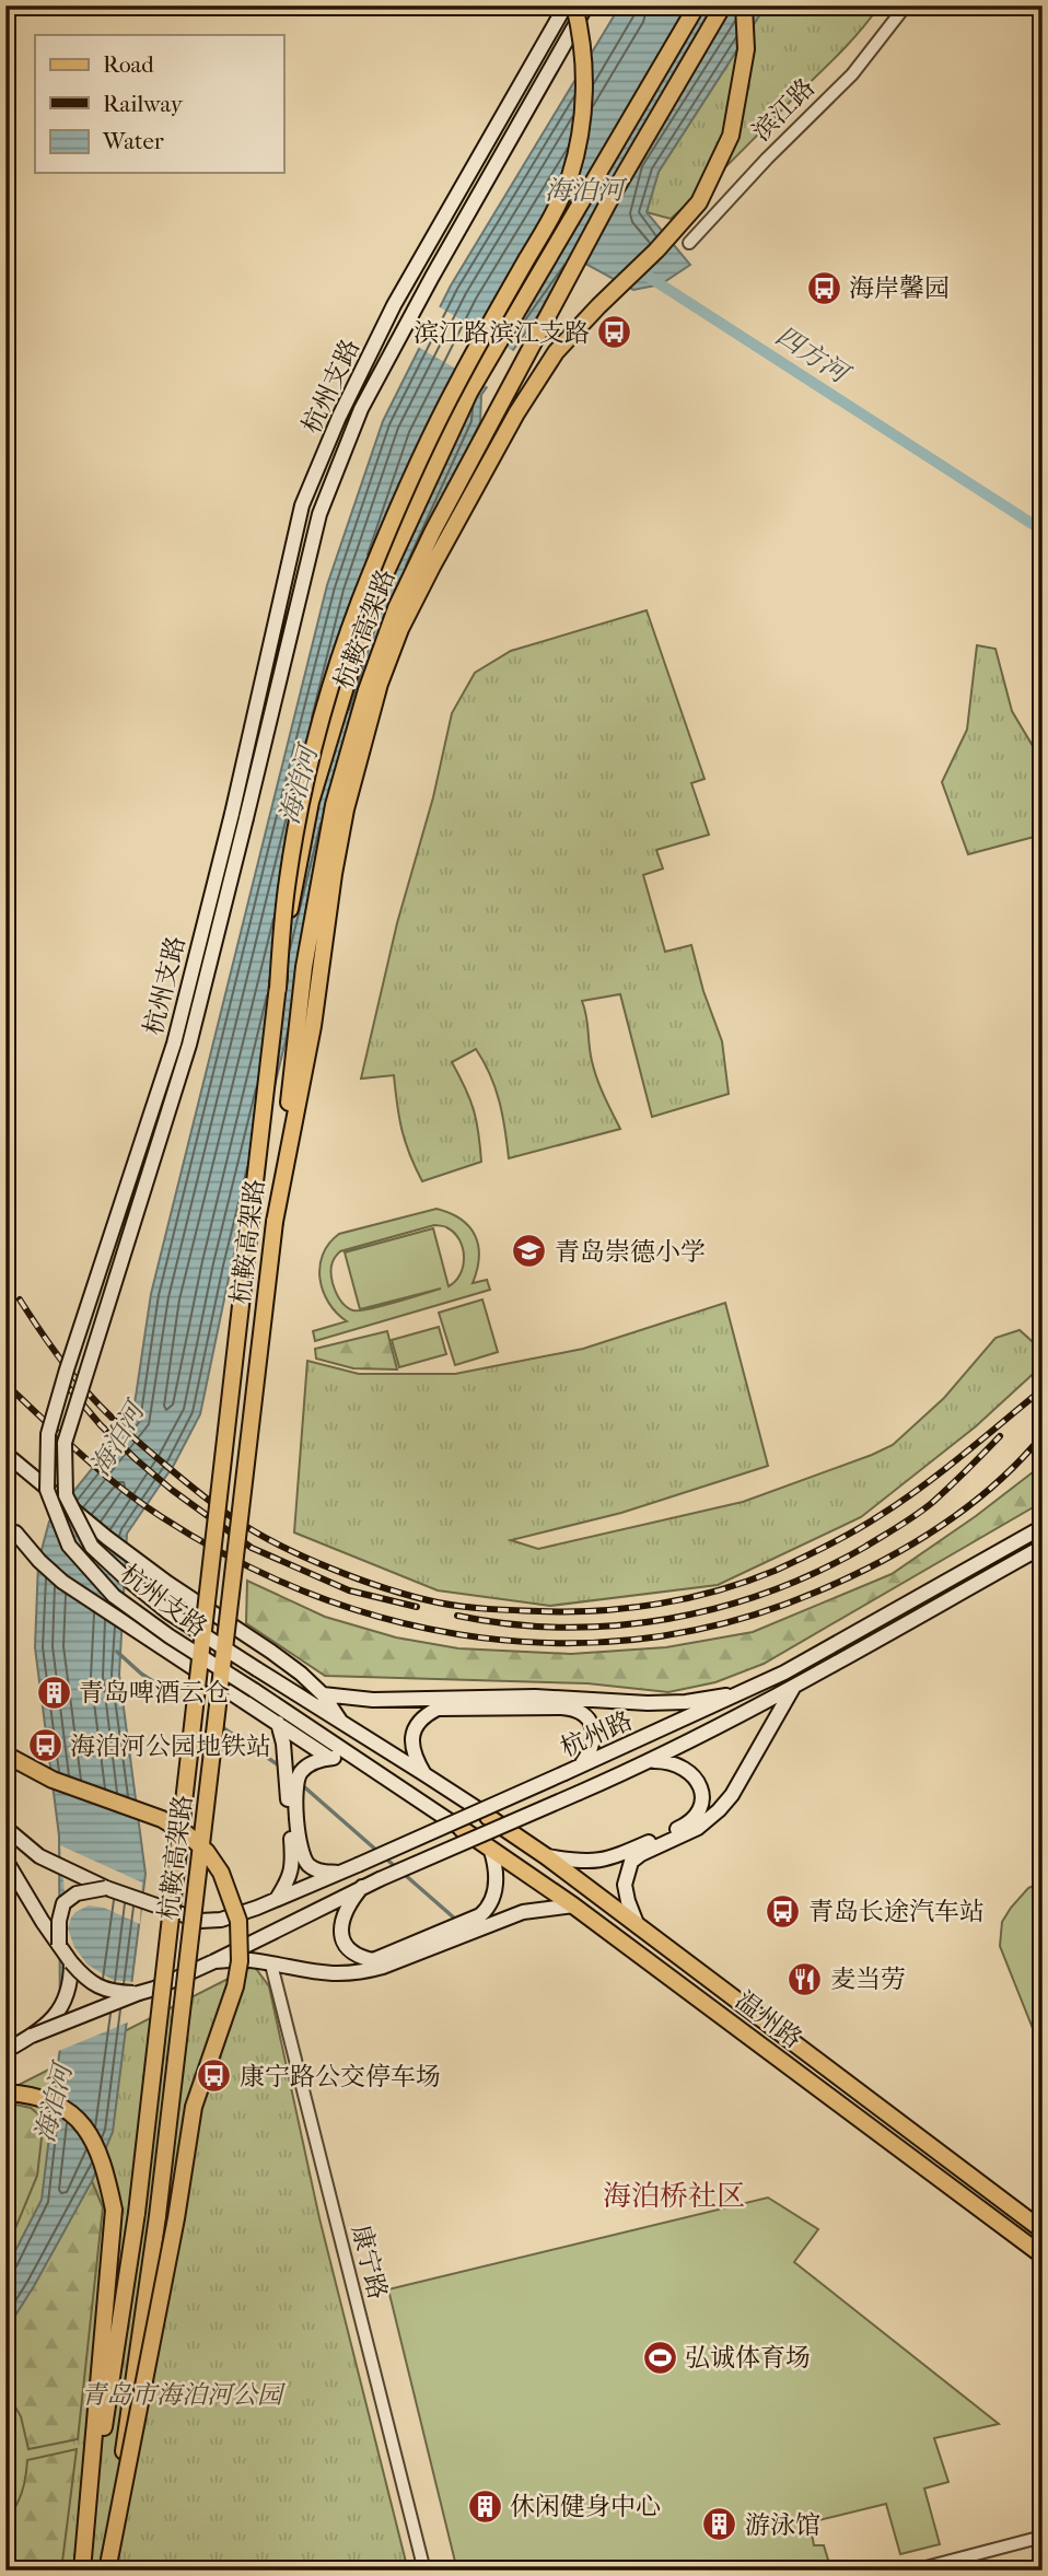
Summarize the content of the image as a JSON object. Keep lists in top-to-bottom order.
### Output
{
  "streets": {
    "main road": [
      "杭州支路",
      "杭鞍高架路",
      "杭州路",
      "温州路"
    ],
    "street": ["滨江路", "康宁路"]
  },
  "crossings": [
    ["杭州支路", "温州路"]
  ],
  "districts": ["海泊桥社区"],
  "water": ["海泊河", "四方河"],
  "parks": ["青岛市海泊河公园"],
  "places": {
    "bus stop": [
      "海岸馨园",
      "滨江路滨江支路",
      "海泊河公园地铁站",
      "青岛长途汽车站",
      "康宁路公交停车场"
    ],
    "school or university": ["青岛崇德小学"],
    "building": ["青岛啤酒云仓", "休闲健身中心", "游泳馆"],
    "restaurant": ["麦当劳"],
    "sports": ["弘诚体育场"]
  },
  "legend": ["Road", "Railway", "Water"]
}
